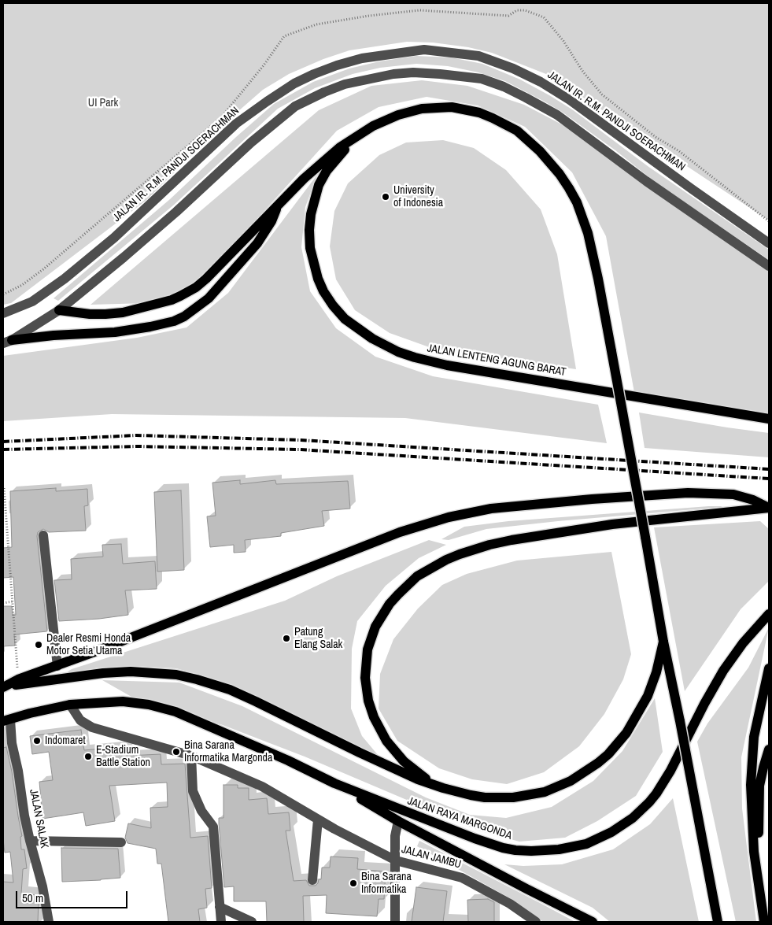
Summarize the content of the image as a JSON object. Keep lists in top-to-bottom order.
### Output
{
  "streets": {
    "main road": ["JALAN LENTENG AGUNG BARAT", "JALAN RAYA MARGONDA"],
    "street": ["JALAN IR. R.M. PANDJI SOERACHMAN", "JALAN SALAK", "JALAN JAMBU"]
  },
  "crossings": [
    ["JALAN SALAK", "JALAN RAYA MARGONDA"]
  ],
  "parks": ["UI Park"],
  "places": [
    "University of Indonesia",
    "Patung Elang Salak",
    "Dealer Resmi Honda Motor Setia Utama",
    "Indomaret",
    "Bina Sarana Informatika Margonda",
    "E-Stadium Battle Station",
    "Bina Sarana Informatika"
  ],
  "scale_bar": "50 m"
}
